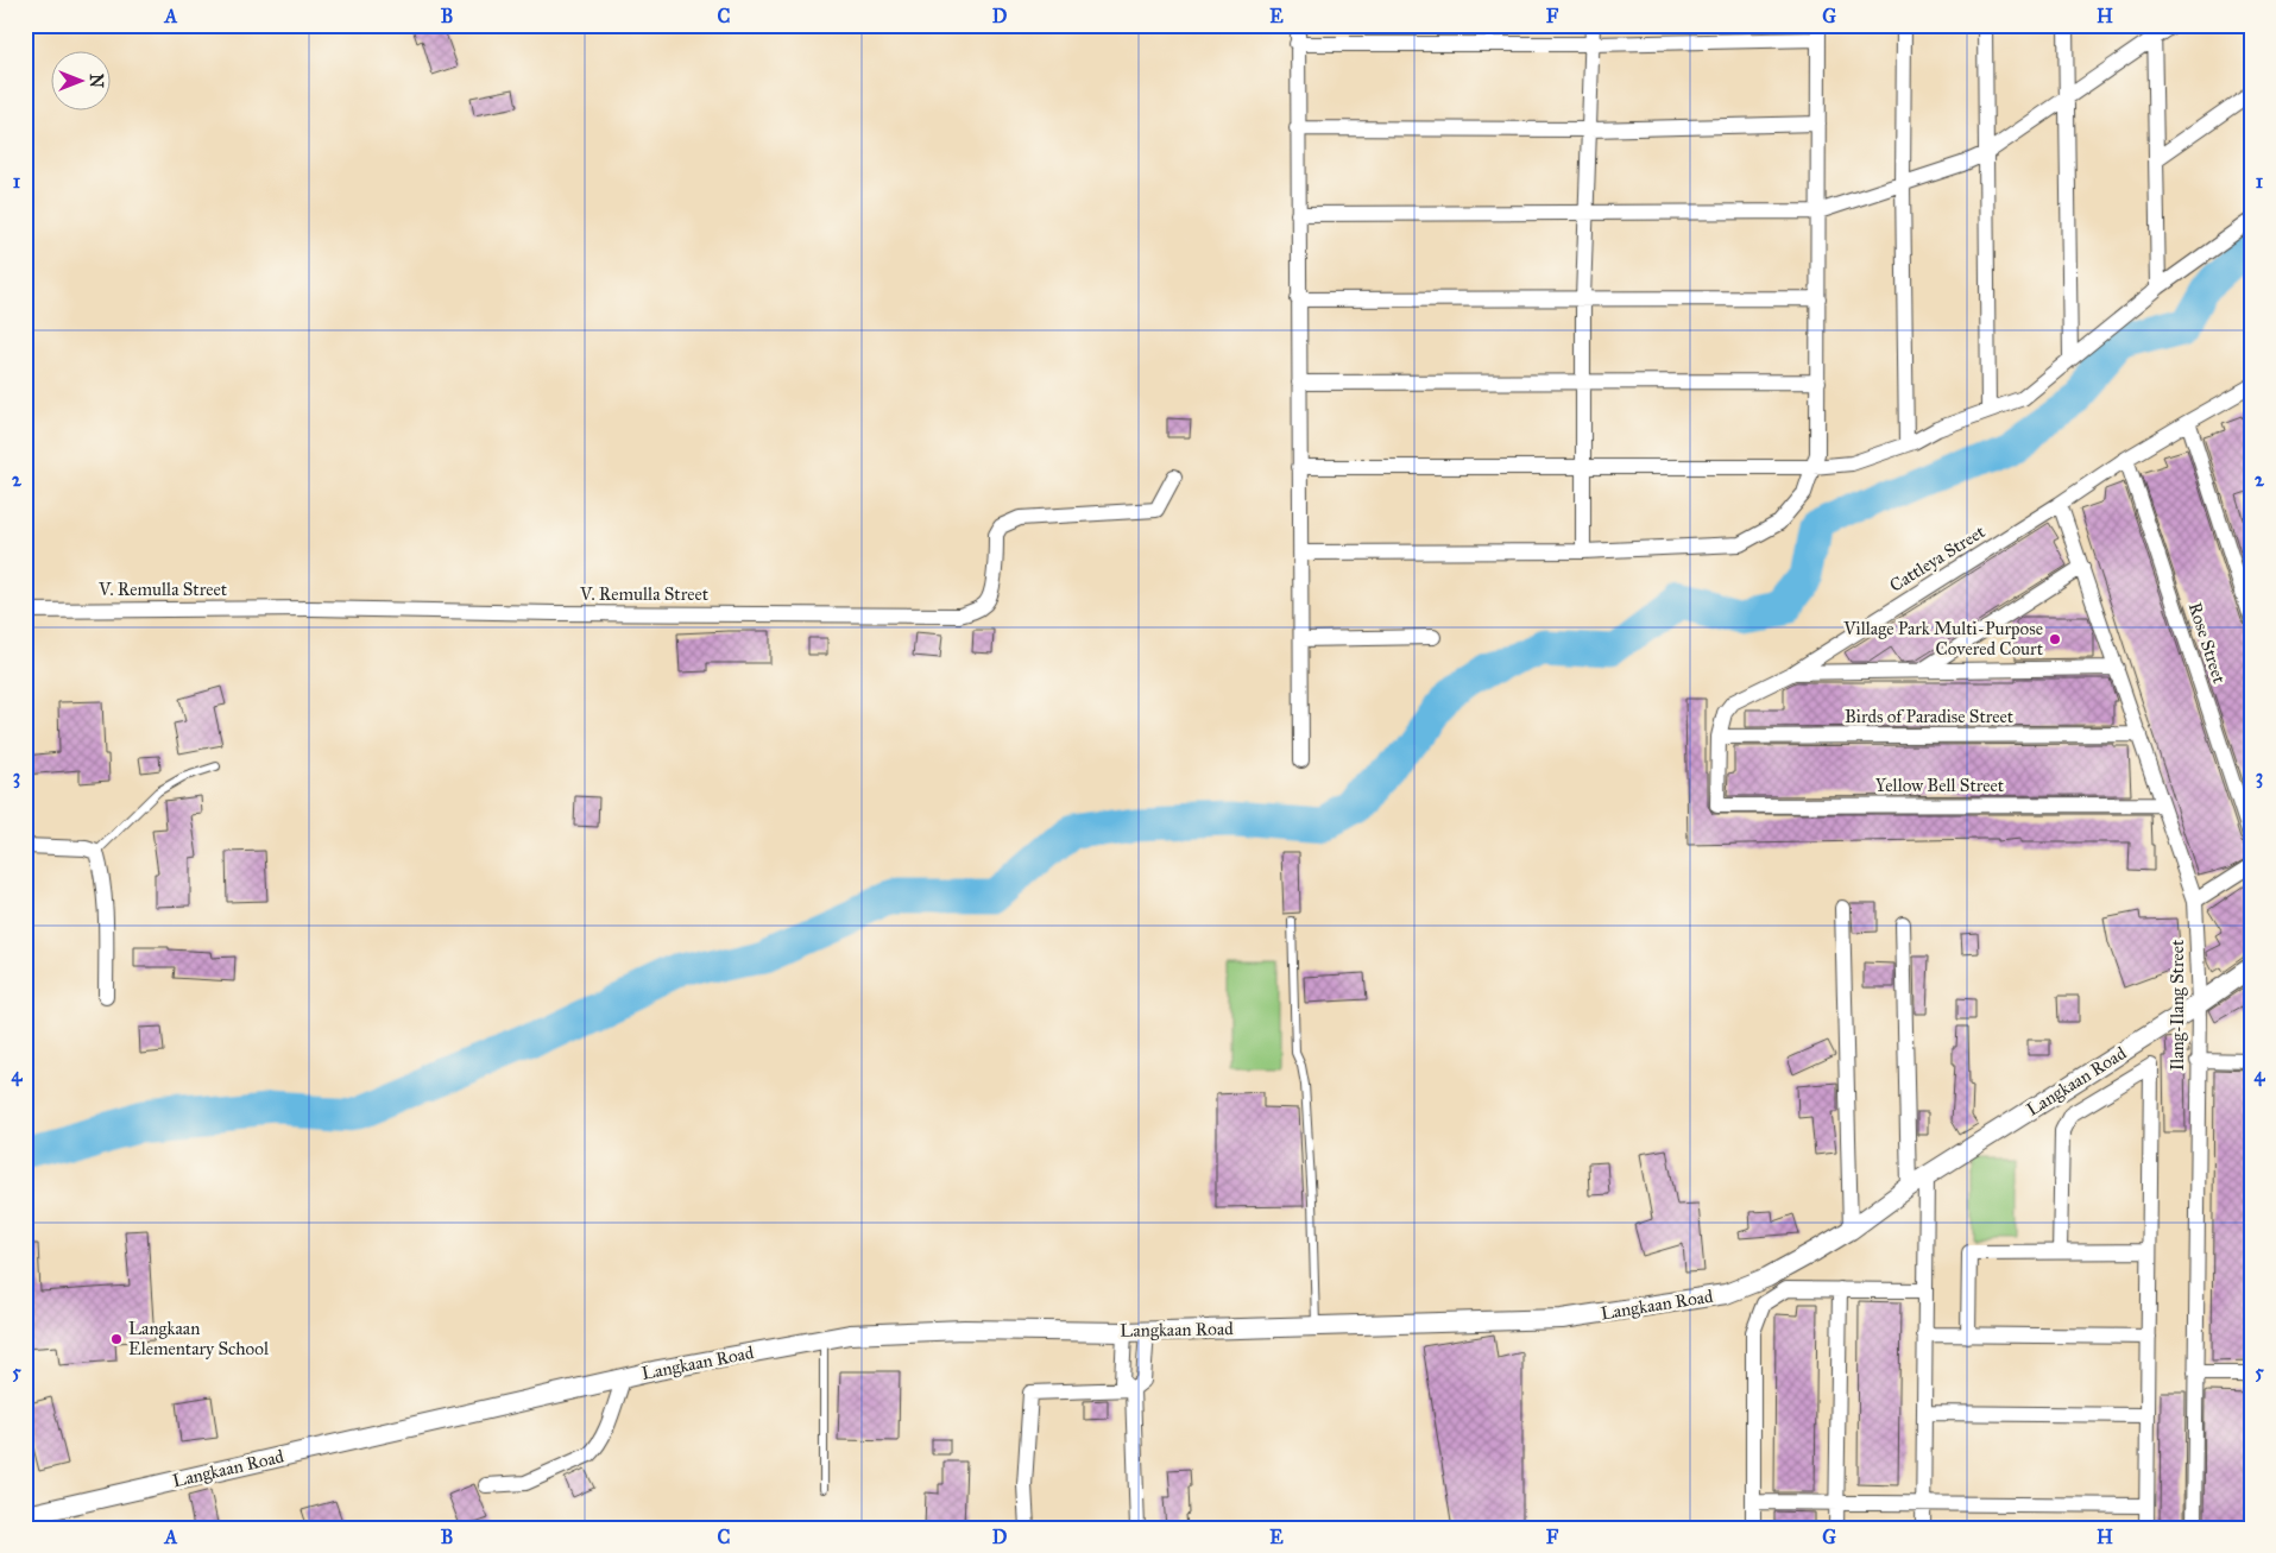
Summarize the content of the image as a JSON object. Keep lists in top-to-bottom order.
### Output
{
  "streets": {
    "street": [
      "Cattleya Street",
      "V. Remulla Street",
      "Rose Street",
      "Birds of Paradise Street",
      "Yellow Bell Street",
      "Ilang-Ilang Street",
      "Langkaan Road"
    ]
  },
  "crossings": [
    ["Cattleya Street", "Rose Street"],
    ["Cattleya Street", "Birds of Paradise Street"],
    ["Cattleya Street", "Yellow Bell Street"],
    ["Cattleya Street", "Ilang-Ilang Street"],
    ["Birds of Paradise Street", "Ilang-Ilang Street"],
    ["Yellow Bell Street", "Ilang-Ilang Street"],
    ["Ilang-Ilang Street", "Langkaan Road"]
  ],
  "places": ["Village Park Multi-Purpose Covered Court", "Langkaan Elementary School"],
  "north": "right",
  "grid": {
    "columns": [
      "A",
      "B",
      "C",
      "D",
      "E",
      "F",
      "G",
      "H"
    ],
    "rows": [
      "1",
      "2",
      "3",
      "4",
      "5"
    ]
  }
}
